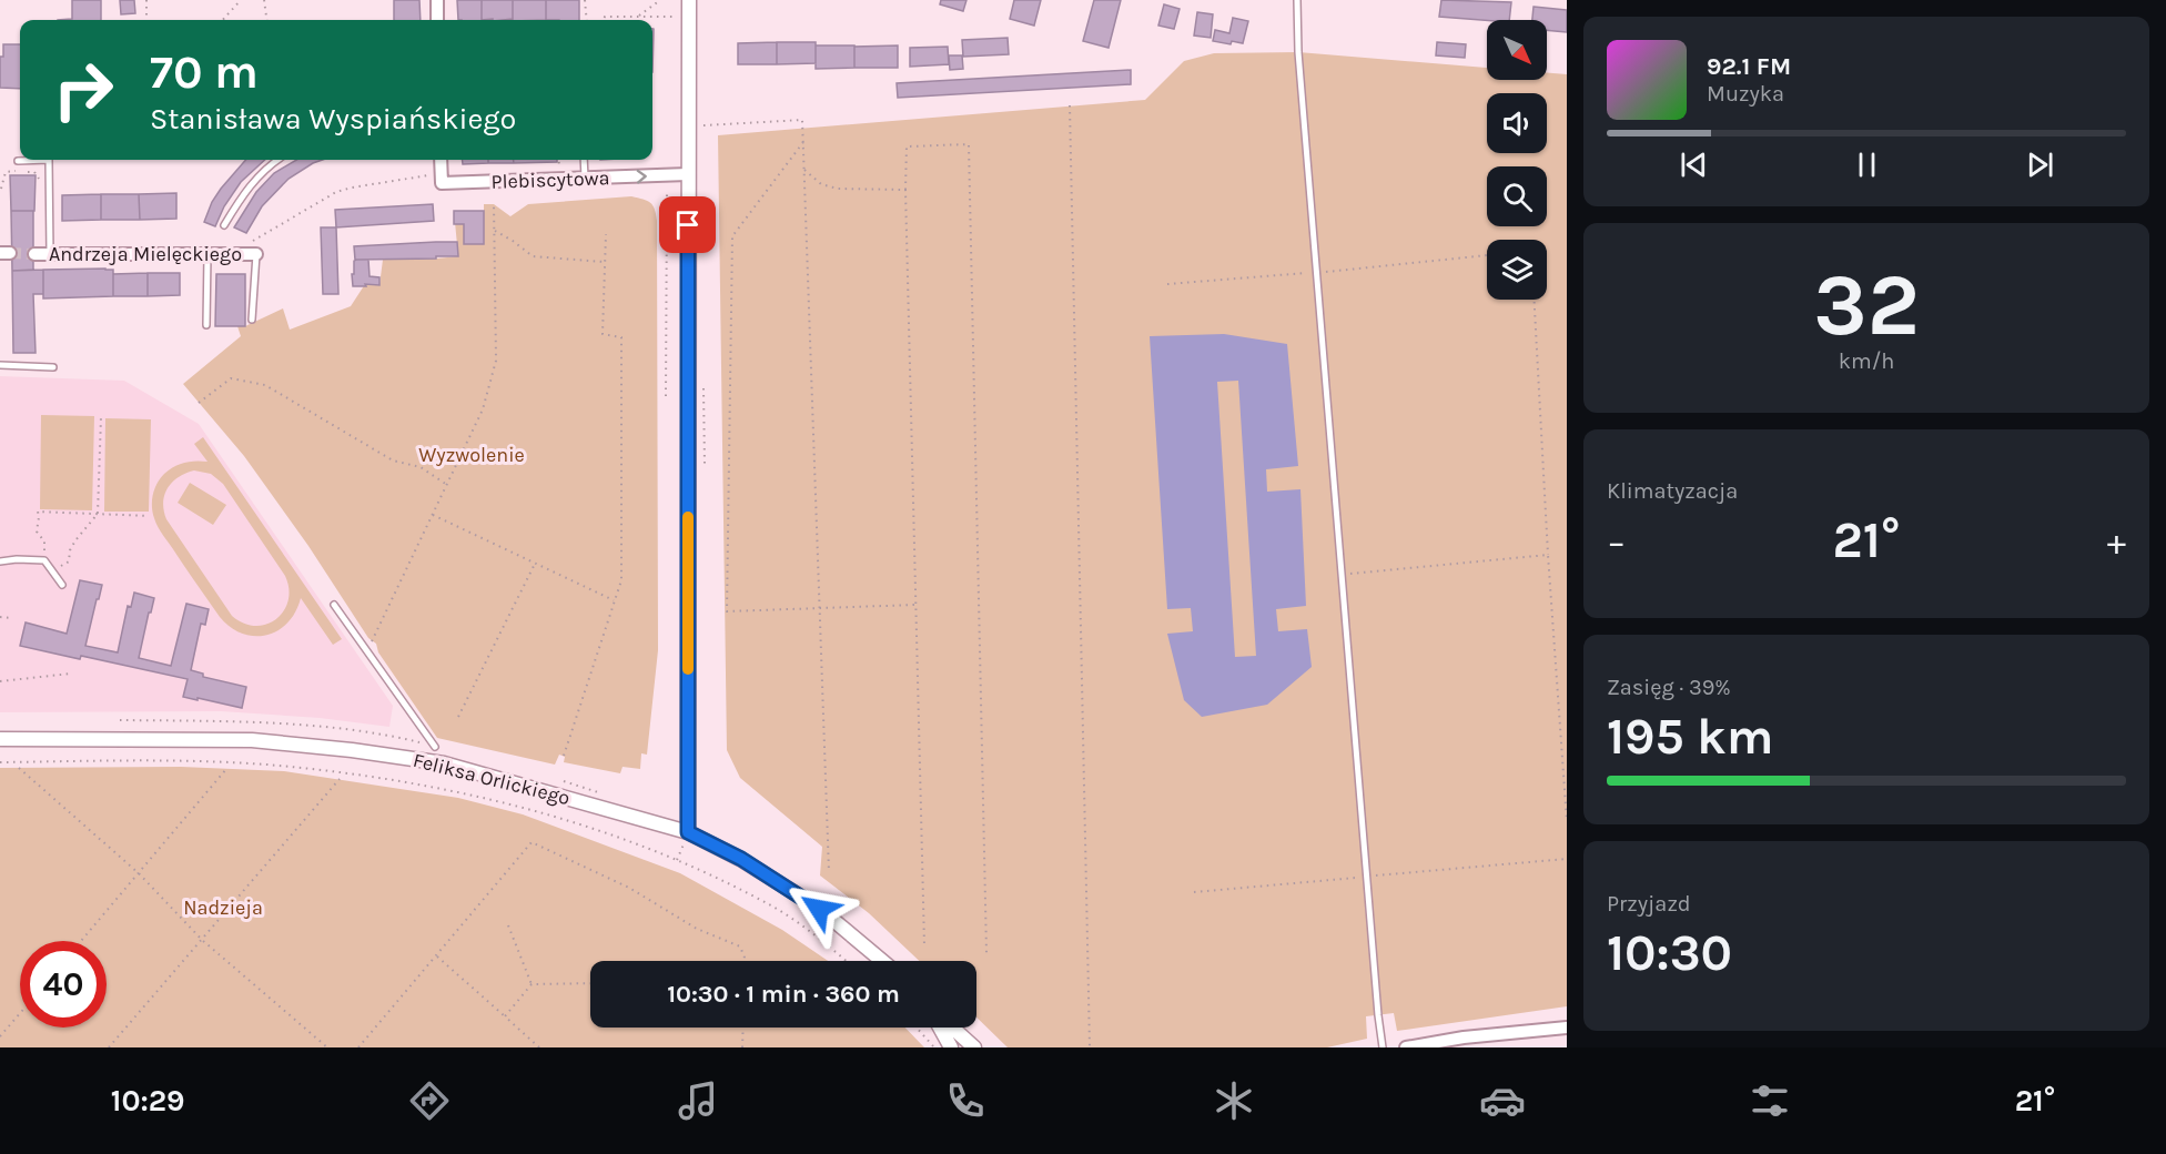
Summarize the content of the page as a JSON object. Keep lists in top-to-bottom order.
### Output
{
  "streets": {
    "street": ["Plebiscytowa", "Andrzeja Mielęckiego", "Feliksa Orlickiego"]
  },
  "one_way": ["Plebiscytowa"],
  "parks": ["Wyzwolenie", "Nadzieja"],
  "north": "bottom right",
  "page": {
    "turn": ["70 m", "Stanisława Wyspiańskiego"],
    "song": ["92.1 FM", "Muzyka"],
    "tile": [
      ["32", "km/h"],
      "Klimatyzacja",
      ["Zasięg · 39%", "195 km"],
      ["Przyjazd", "10:30"]
    ],
    "heat": ["−", "21°", "+"],
    "limit": "40",
    "trip": "10:30 · 1 min · 360 m",
    "tabs": ["10:29", "21°"]
  }
}
